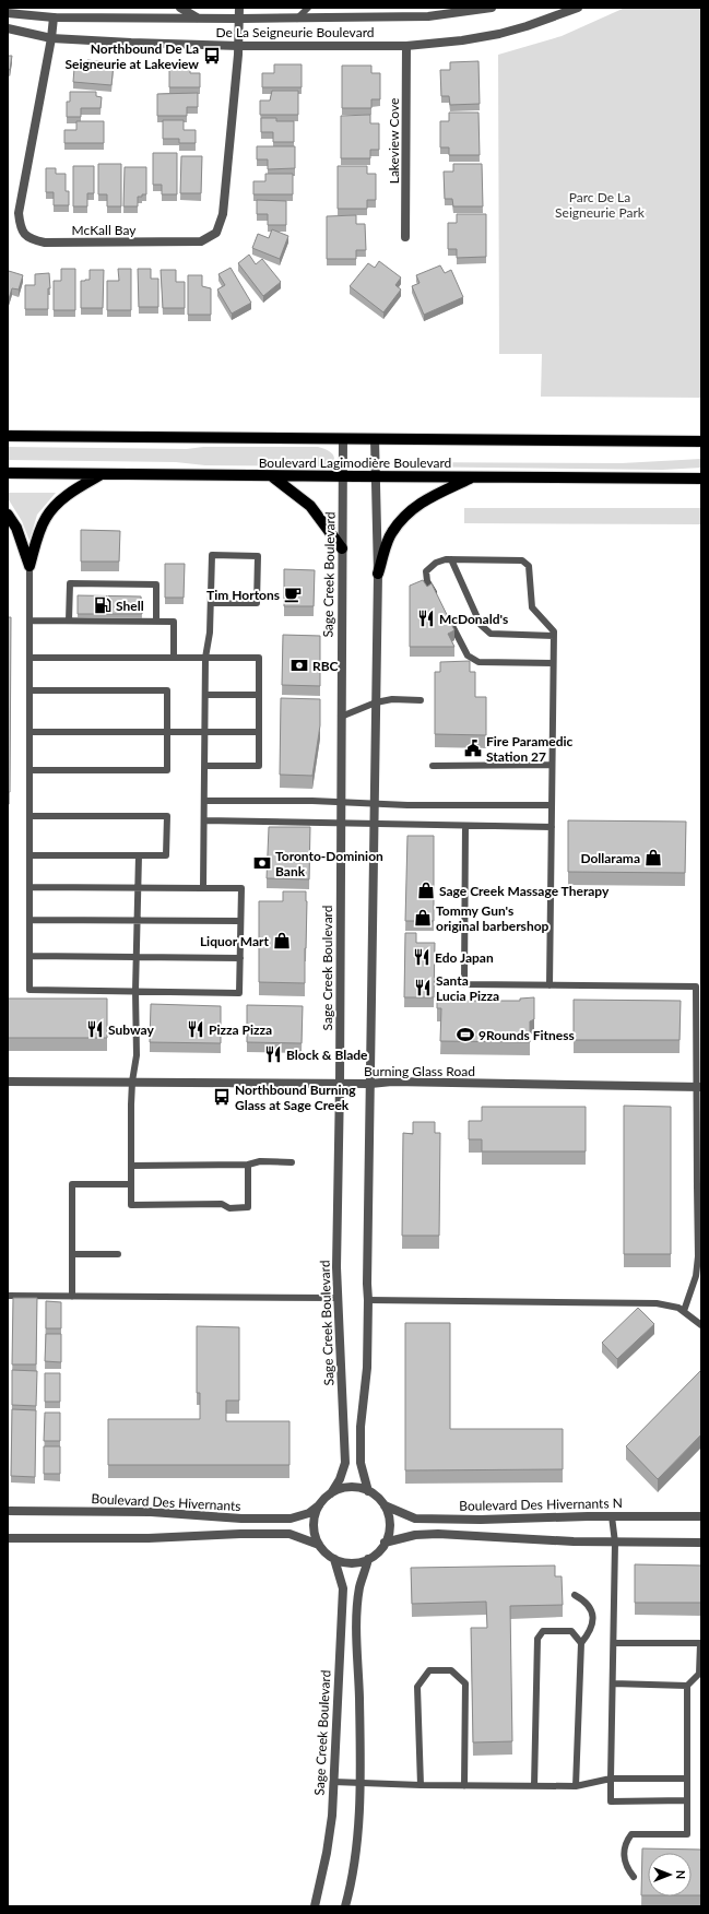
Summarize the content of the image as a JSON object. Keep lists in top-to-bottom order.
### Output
{
  "streets": {
    "main road": ["Boulevard Lagimodière Boulevard"],
    "street": [
      "De La Seigneurie Boulevard",
      "Lakeview Cove",
      "McKall Bay",
      "Sage Creek Boulevard",
      "Burning Glass Road",
      "Boulevard Des Hivernants",
      "Boulevard Des Hivernants N"
    ]
  },
  "crossings": [
    ["De La Seigneurie Boulevard", "Lakeview Cove"],
    ["De La Seigneurie Boulevard", "McKall Bay"],
    ["Boulevard Lagimodière Boulevard", "Sage Creek Boulevard"],
    ["Sage Creek Boulevard", "Burning Glass Road"],
    ["Sage Creek Boulevard", "Boulevard Des Hivernants"],
    ["Sage Creek Boulevard", "Boulevard Des Hivernants N"],
    ["Boulevard Des Hivernants", "Boulevard Des Hivernants N"]
  ],
  "parks": ["Parc De La Seigneurie Park"],
  "places": {
    "bus stop": ["Northbound De La Seigneurie at Lakeview", "Northbound Burning Glass at Sage Creek"],
    "cafe": ["Tim Hortons"],
    "fuel station": ["Shell"],
    "restaurant": [
      "McDonald's",
      "Edo Japan",
      "Santa Lucia Pizza",
      "Subway",
      "Pizza Pizza",
      "Block & Blade"
    ],
    "bank": ["RBC", "Toronto-Dominion Bank"],
    "public building": ["Fire Paramedic Station 27"],
    "shop": [
      "Dollarama",
      "Sage Creek Massage Therapy",
      "Tommy Gun's original barbershop",
      "Liquor Mart"
    ],
    "sports": ["9Rounds Fitness"]
  },
  "north": "right"
}
